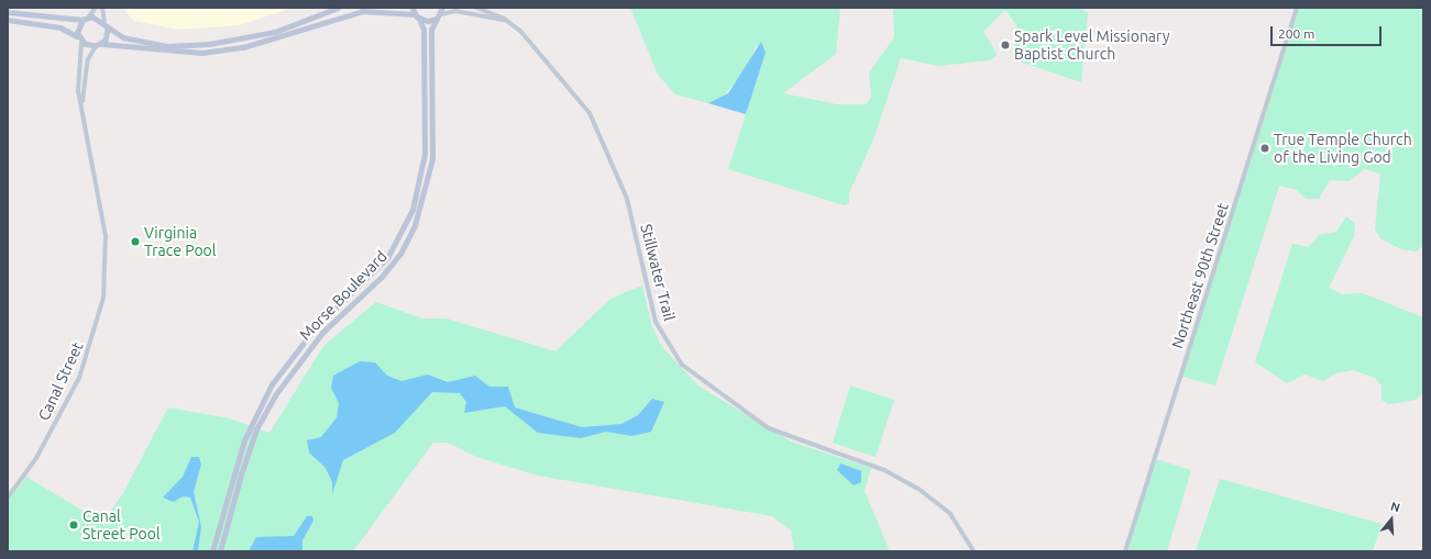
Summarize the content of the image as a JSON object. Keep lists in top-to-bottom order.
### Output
{
  "streets": {
    "main road": ["Morse Boulevard"],
    "street": ["Stillwater Trail", "Northeast 90th Street", "Canal Street"]
  },
  "places": [
    "Spark Level Missionary Baptist Church",
    "True Temple Church of the Living God",
    "Virginia Trace Pool",
    "Canal Street Pool"
  ],
  "scale_bar": "200 m",
  "north": "top"
}
